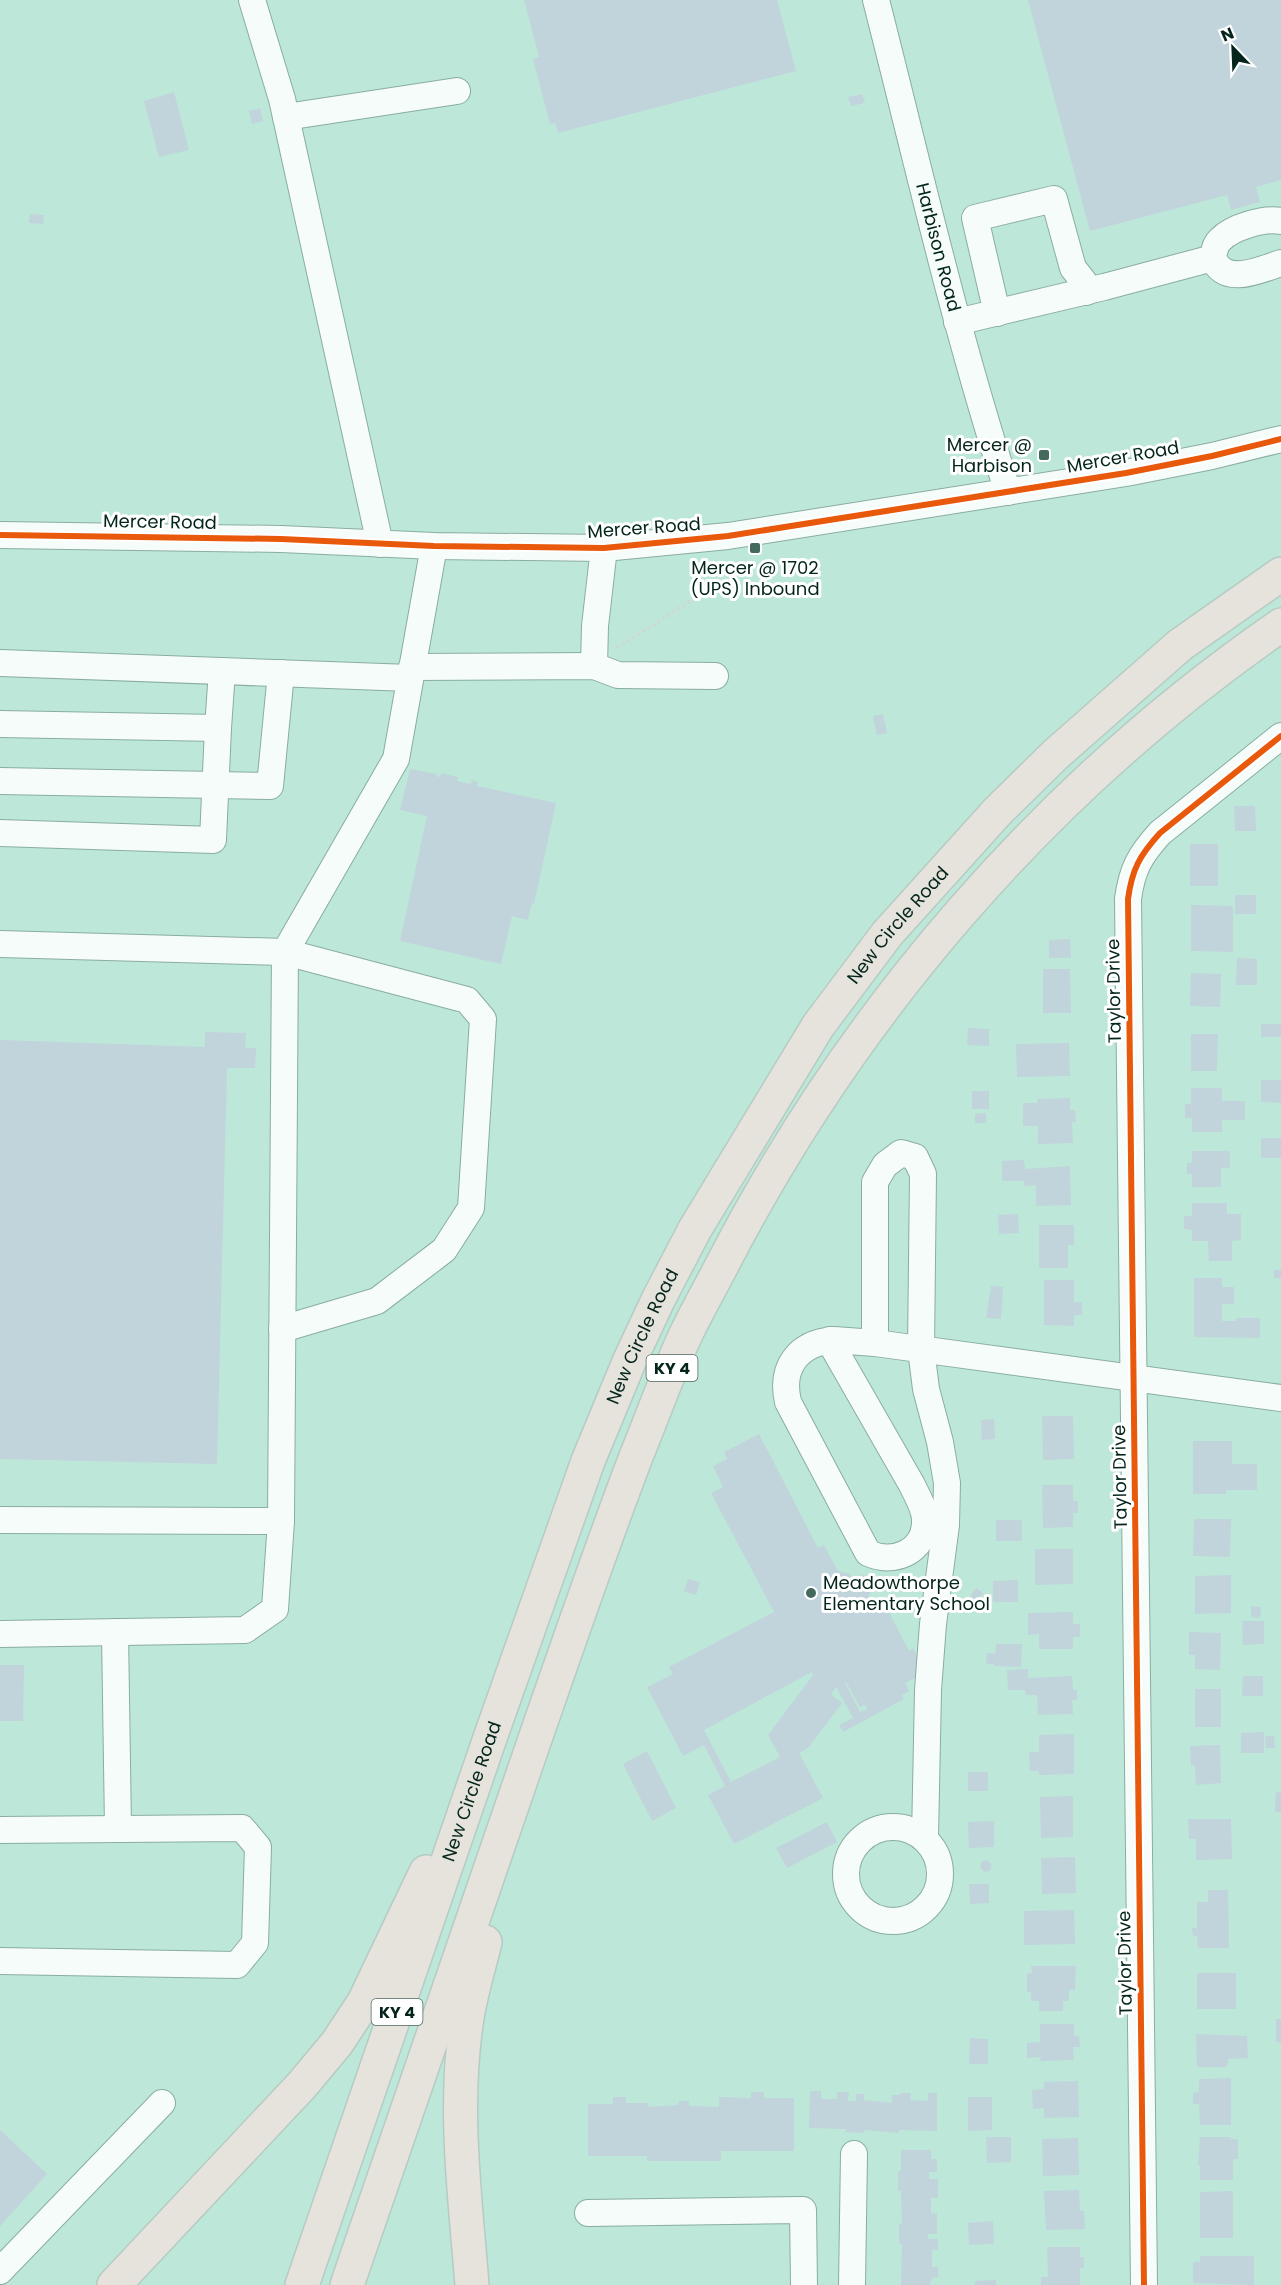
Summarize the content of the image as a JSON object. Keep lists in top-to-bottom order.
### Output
{
  "streets": {
    "highway": ["New Circle Road", "KY 4"],
    "street": ["Harbison Road", "Mercer Road", "Taylor Drive"]
  },
  "crossings": [
    ["Harbison Road", "Mercer Road"]
  ],
  "places": {
    "transit": ["Mercer @ Harbison", "Mercer @ 1702 (UPS) Inbound"],
    "other": ["Meadowthorpe Elementary School"]
  },
  "north": "top left"
}
